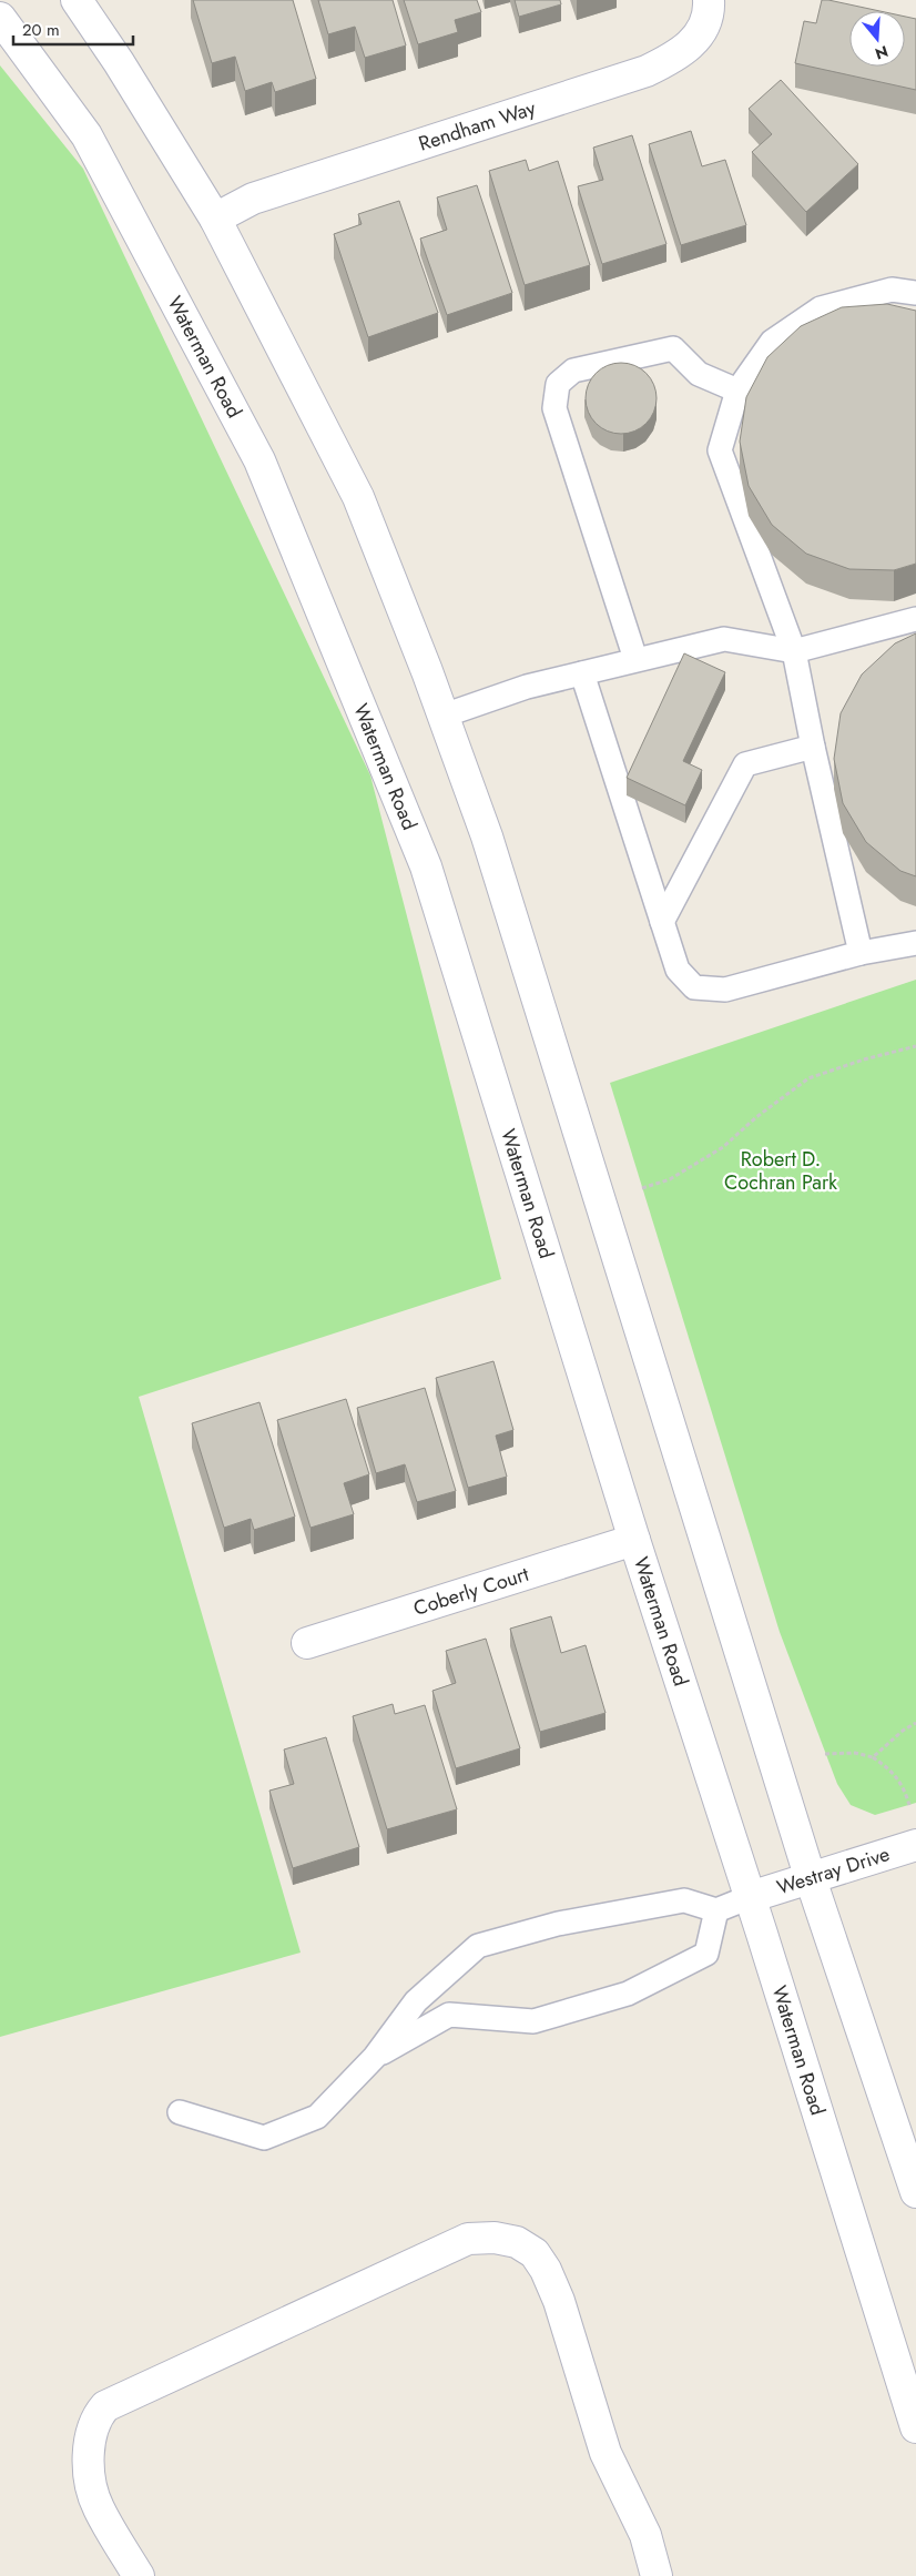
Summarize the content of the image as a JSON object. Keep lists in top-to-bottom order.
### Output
{
  "streets": {
    "street": [
      "Rendham Way",
      "Waterman Road",
      "Coberly Court",
      "Westray Drive"
    ]
  },
  "crossings": [
    ["Waterman Road", "Coberly Court"],
    ["Waterman Road", "Westray Drive"]
  ],
  "parks": ["Robert D. Cochran Park"],
  "scale_bar": "20 m",
  "north": "bottom"
}
